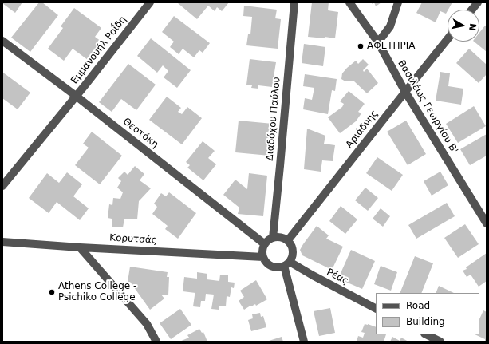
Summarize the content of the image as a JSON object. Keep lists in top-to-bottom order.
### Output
{
  "streets": {
    "street": [
      "Εμμανουήλ Ροΐδη",
      "Βασιλέως Γεωργίου Β'",
      "Διαδόχου Παύλου",
      "Αριάδνης",
      "Θεοτόκη",
      "Κορυτσάς",
      "Ρέας"
    ]
  },
  "crossings": [
    ["Εμμανουήλ Ροΐδη", "Θεοτόκη"],
    ["Βασιλέως Γεωργίου Β'", "Αριάδνης"],
    ["Διαδόχου Παύλου", "Αριάδνης"],
    ["Διαδόχου Παύλου", "Θεοτόκη"],
    ["Διαδόχου Παύλου", "Κορυτσάς"],
    ["Διαδόχου Παύλου", "Ρέας"],
    ["Αριάδνης", "Θεοτόκη"],
    ["Αριάδνης", "Κορυτσάς"],
    ["Αριάδνης", "Ρέας"],
    ["Θεοτόκη", "Κορυτσάς"],
    ["Θεοτόκη", "Ρέας"],
    ["Κορυτσάς", "Ρέας"]
  ],
  "places": ["ΑΦΕΤΗΡΙΑ", "Athens College - Psichiko College"],
  "legend": ["Road", "Building"],
  "north": "right"
}
